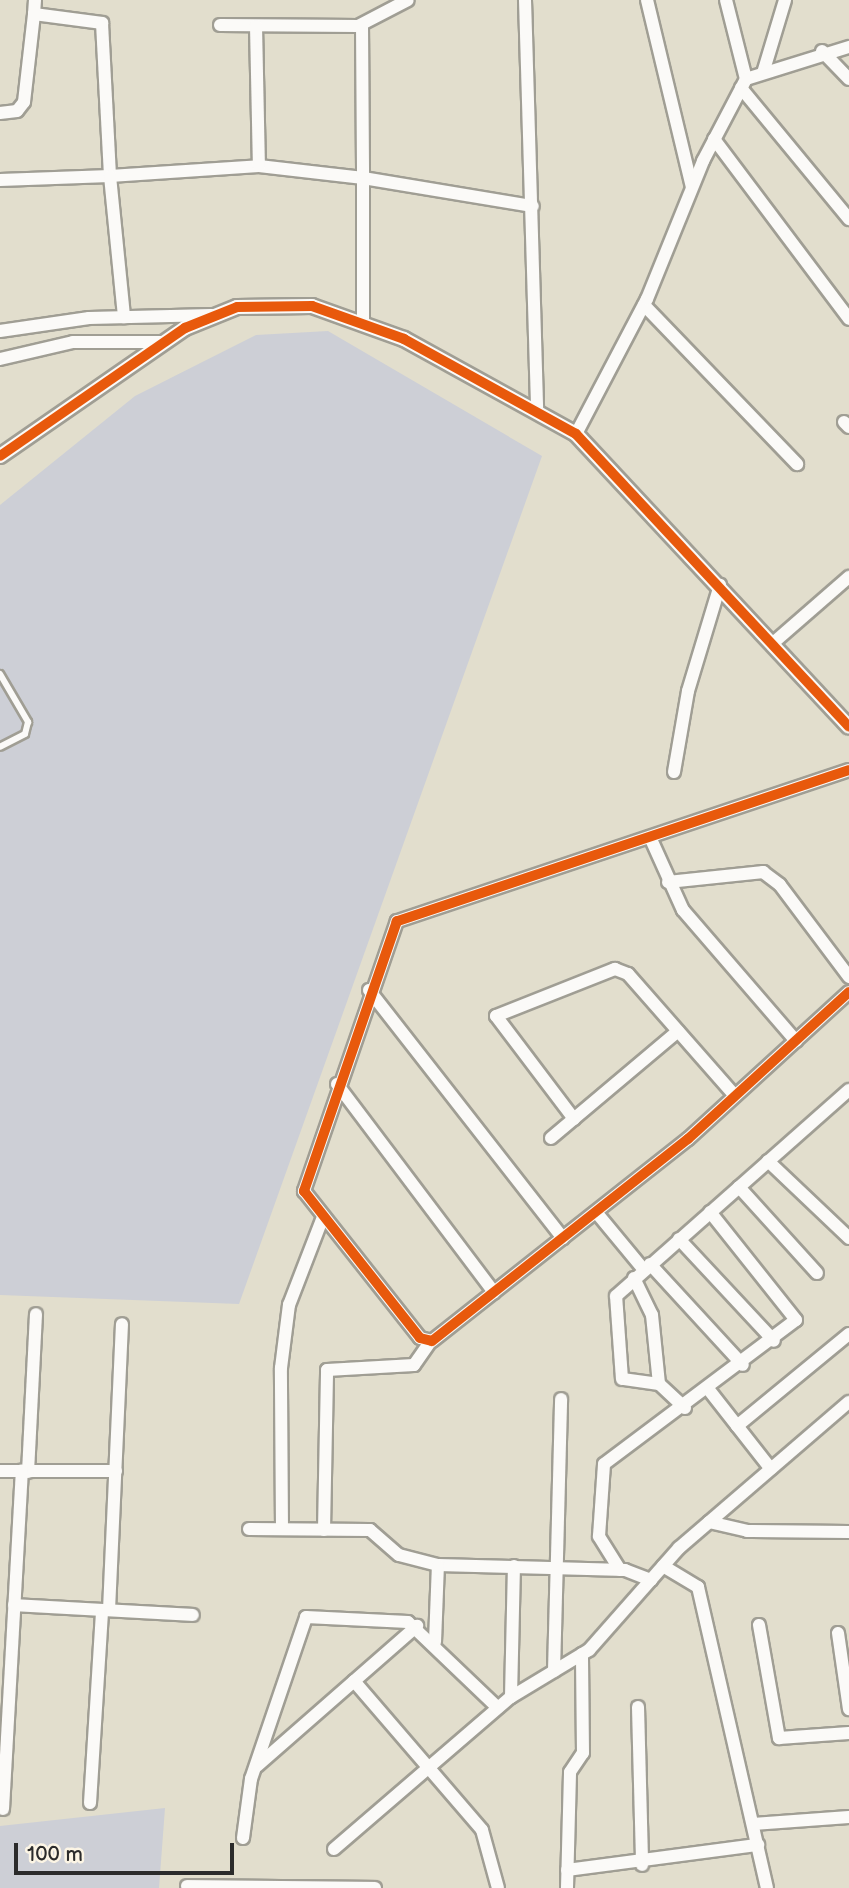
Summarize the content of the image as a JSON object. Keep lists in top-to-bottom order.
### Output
{
  "scale_bar": "100 m"
}
